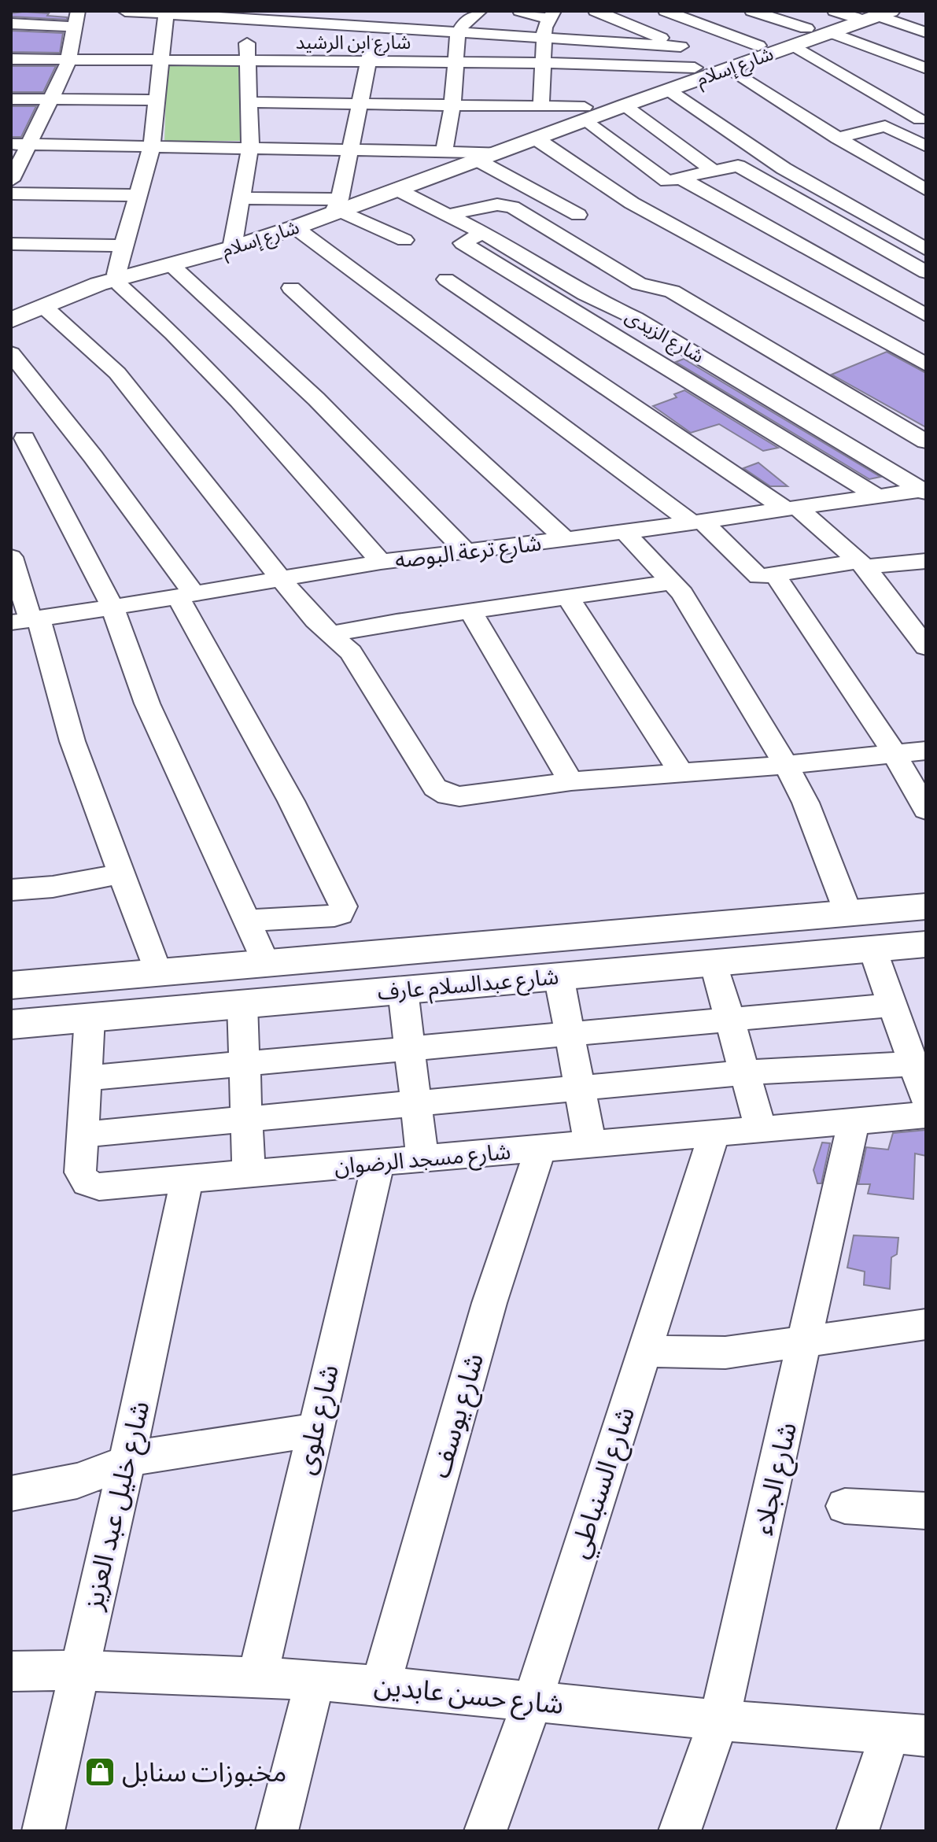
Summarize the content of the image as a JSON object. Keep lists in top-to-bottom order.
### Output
{
  "streets": {
    "street": [
      "شارع ابن الرشيد",
      "شارع إسلام",
      "شارع الزيدى",
      "شارع ترعة البوصه",
      "شارع عبدالسلام عارف",
      "شارع مسجد الرضوان",
      "شارع يوسف",
      "شارع علوى",
      "شارع الجلاء",
      "شارع السنباطي",
      "شارع خليل عبد العزيز",
      "شارع حسن عابدين"
    ]
  },
  "crossings": [
    ["شارع ابن الرشيد", "شارع إسلام"],
    ["شارع إسلام", "شارع الزيدى"],
    ["شارع الزيدى", "شارع ترعة البوصه"],
    ["شارع عبدالسلام عارف", "شارع مسجد الرضوان"],
    ["شارع مسجد الرضوان", "شارع يوسف"],
    ["شارع مسجد الرضوان", "شارع علوى"],
    ["شارع مسجد الرضوان", "شارع الجلاء"],
    ["شارع مسجد الرضوان", "شارع السنباطي"],
    ["شارع مسجد الرضوان", "شارع خليل عبد العزيز"],
    ["شارع يوسف", "شارع حسن عابدين"],
    ["شارع علوى", "شارع حسن عابدين"],
    ["شارع الجلاء", "شارع حسن عابدين"],
    ["شارع السنباطي", "شارع حسن عابدين"],
    ["شارع خليل عبد العزيز", "شارع حسن عابدين"]
  ],
  "places": {
    "shop": ["مخبوزات سنابل"]
  }
}
